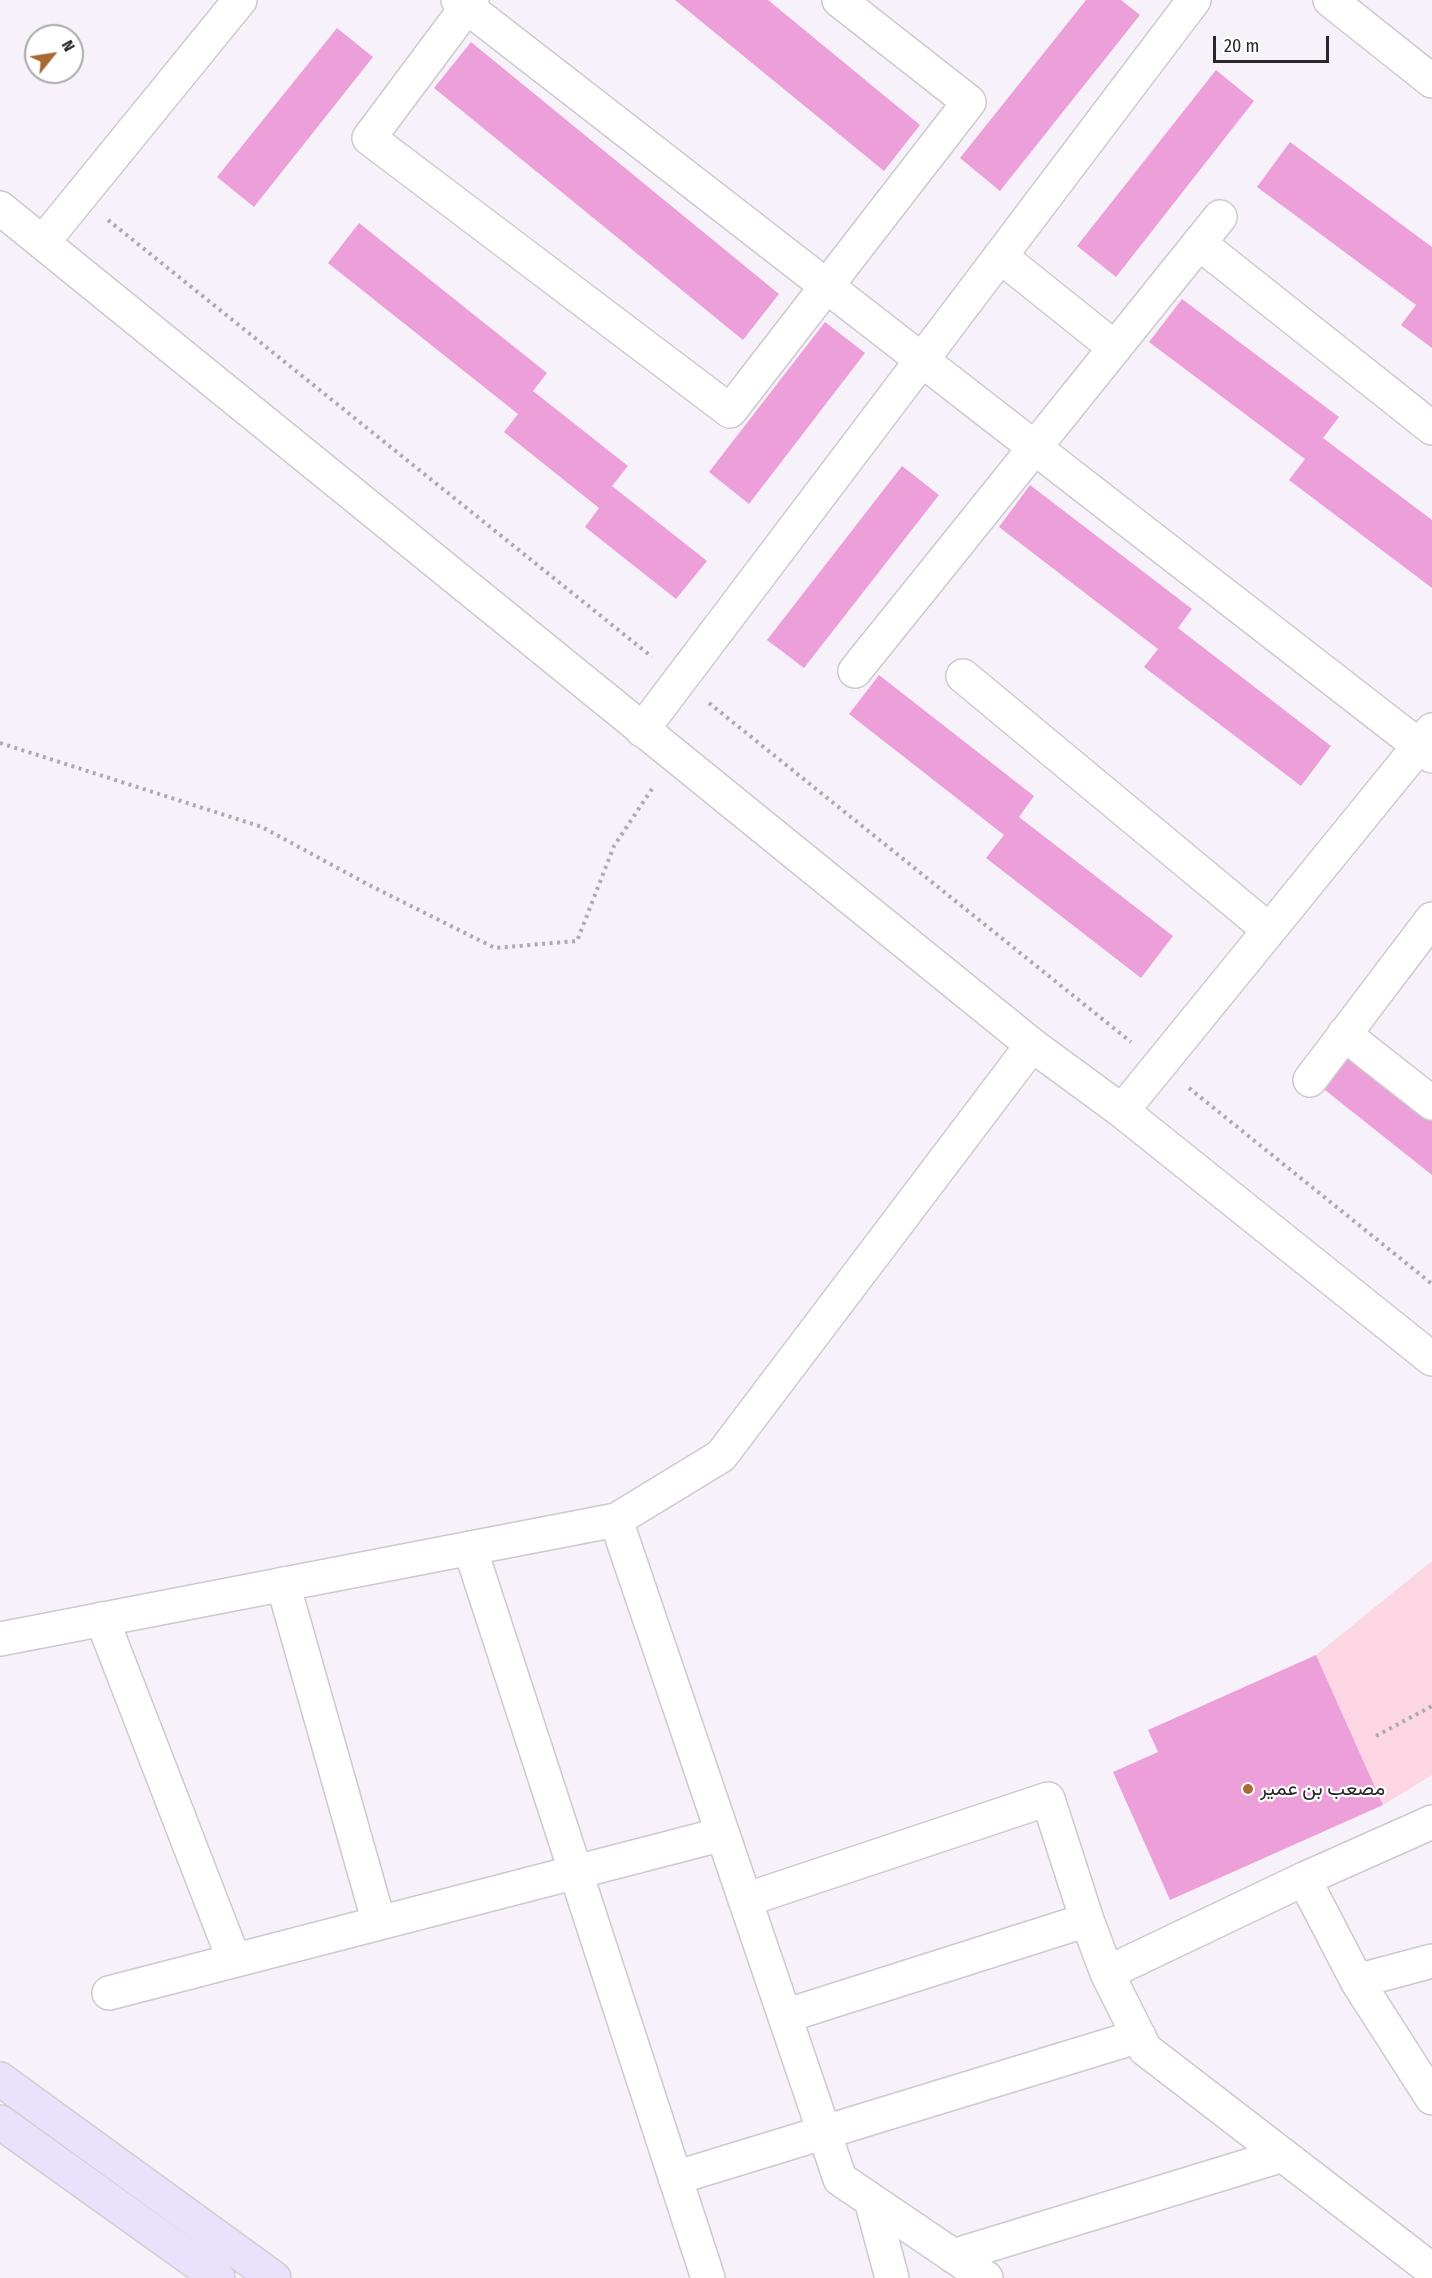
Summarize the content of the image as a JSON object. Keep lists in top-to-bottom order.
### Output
{
  "places": ["مصعب بن عمير"],
  "scale_bar": "20 m",
  "north": "top right"
}
